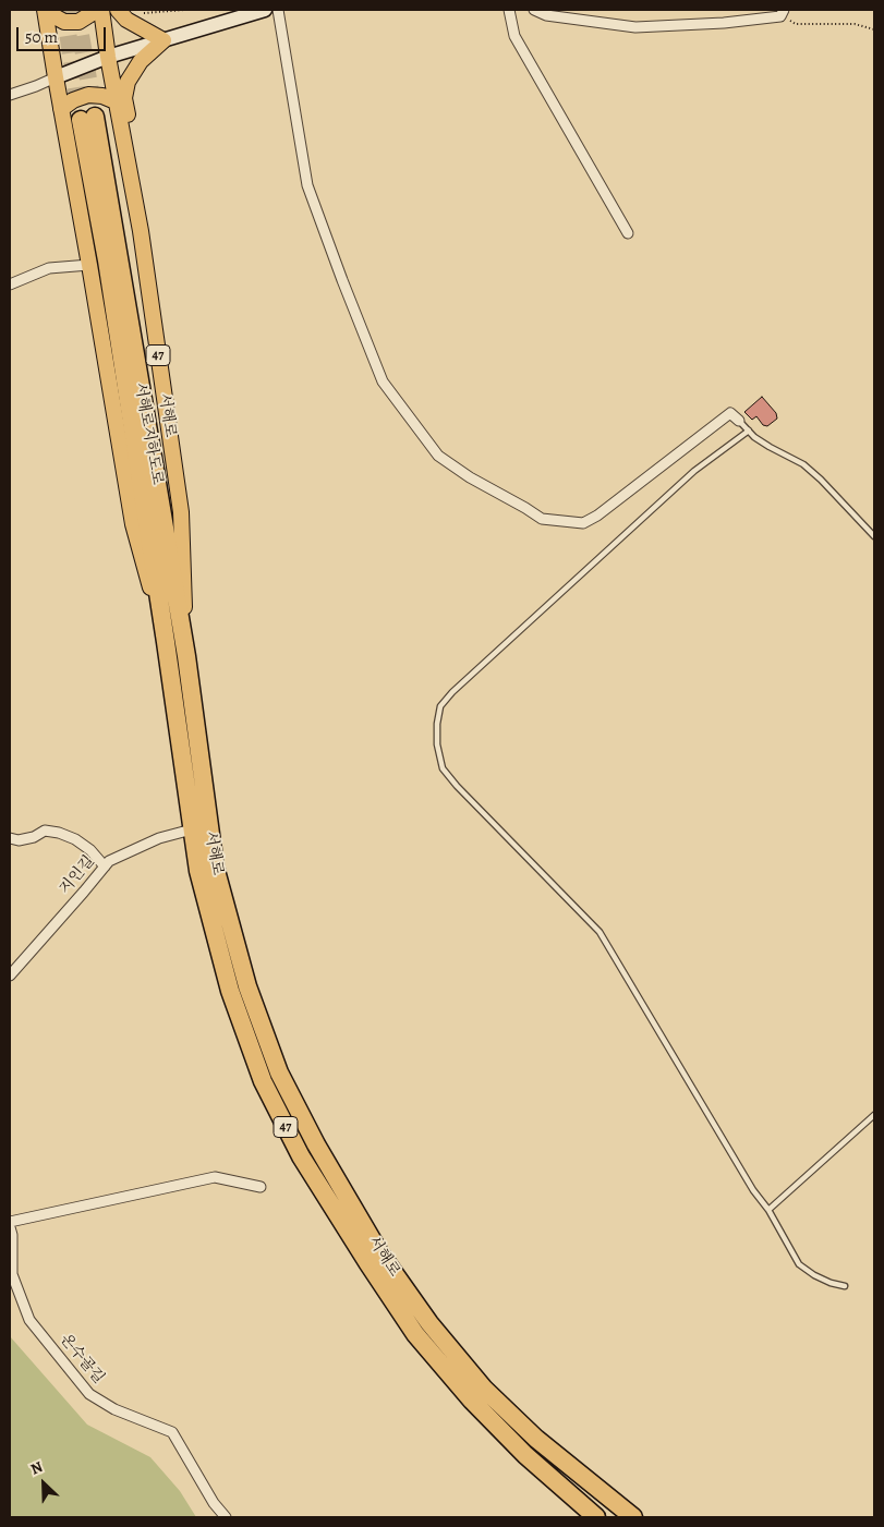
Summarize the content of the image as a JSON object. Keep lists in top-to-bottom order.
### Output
{
  "streets": {
    "highway": ["47", "서해로", "서해로지하도로"],
    "street": ["지인길", "온수골길"]
  },
  "crossings": [
    ["47", "서해로"],
    ["서해로", "서해로지하도로"],
    ["서해로", "지인길"]
  ],
  "scale_bar": "50 m",
  "north": "top left"
}
